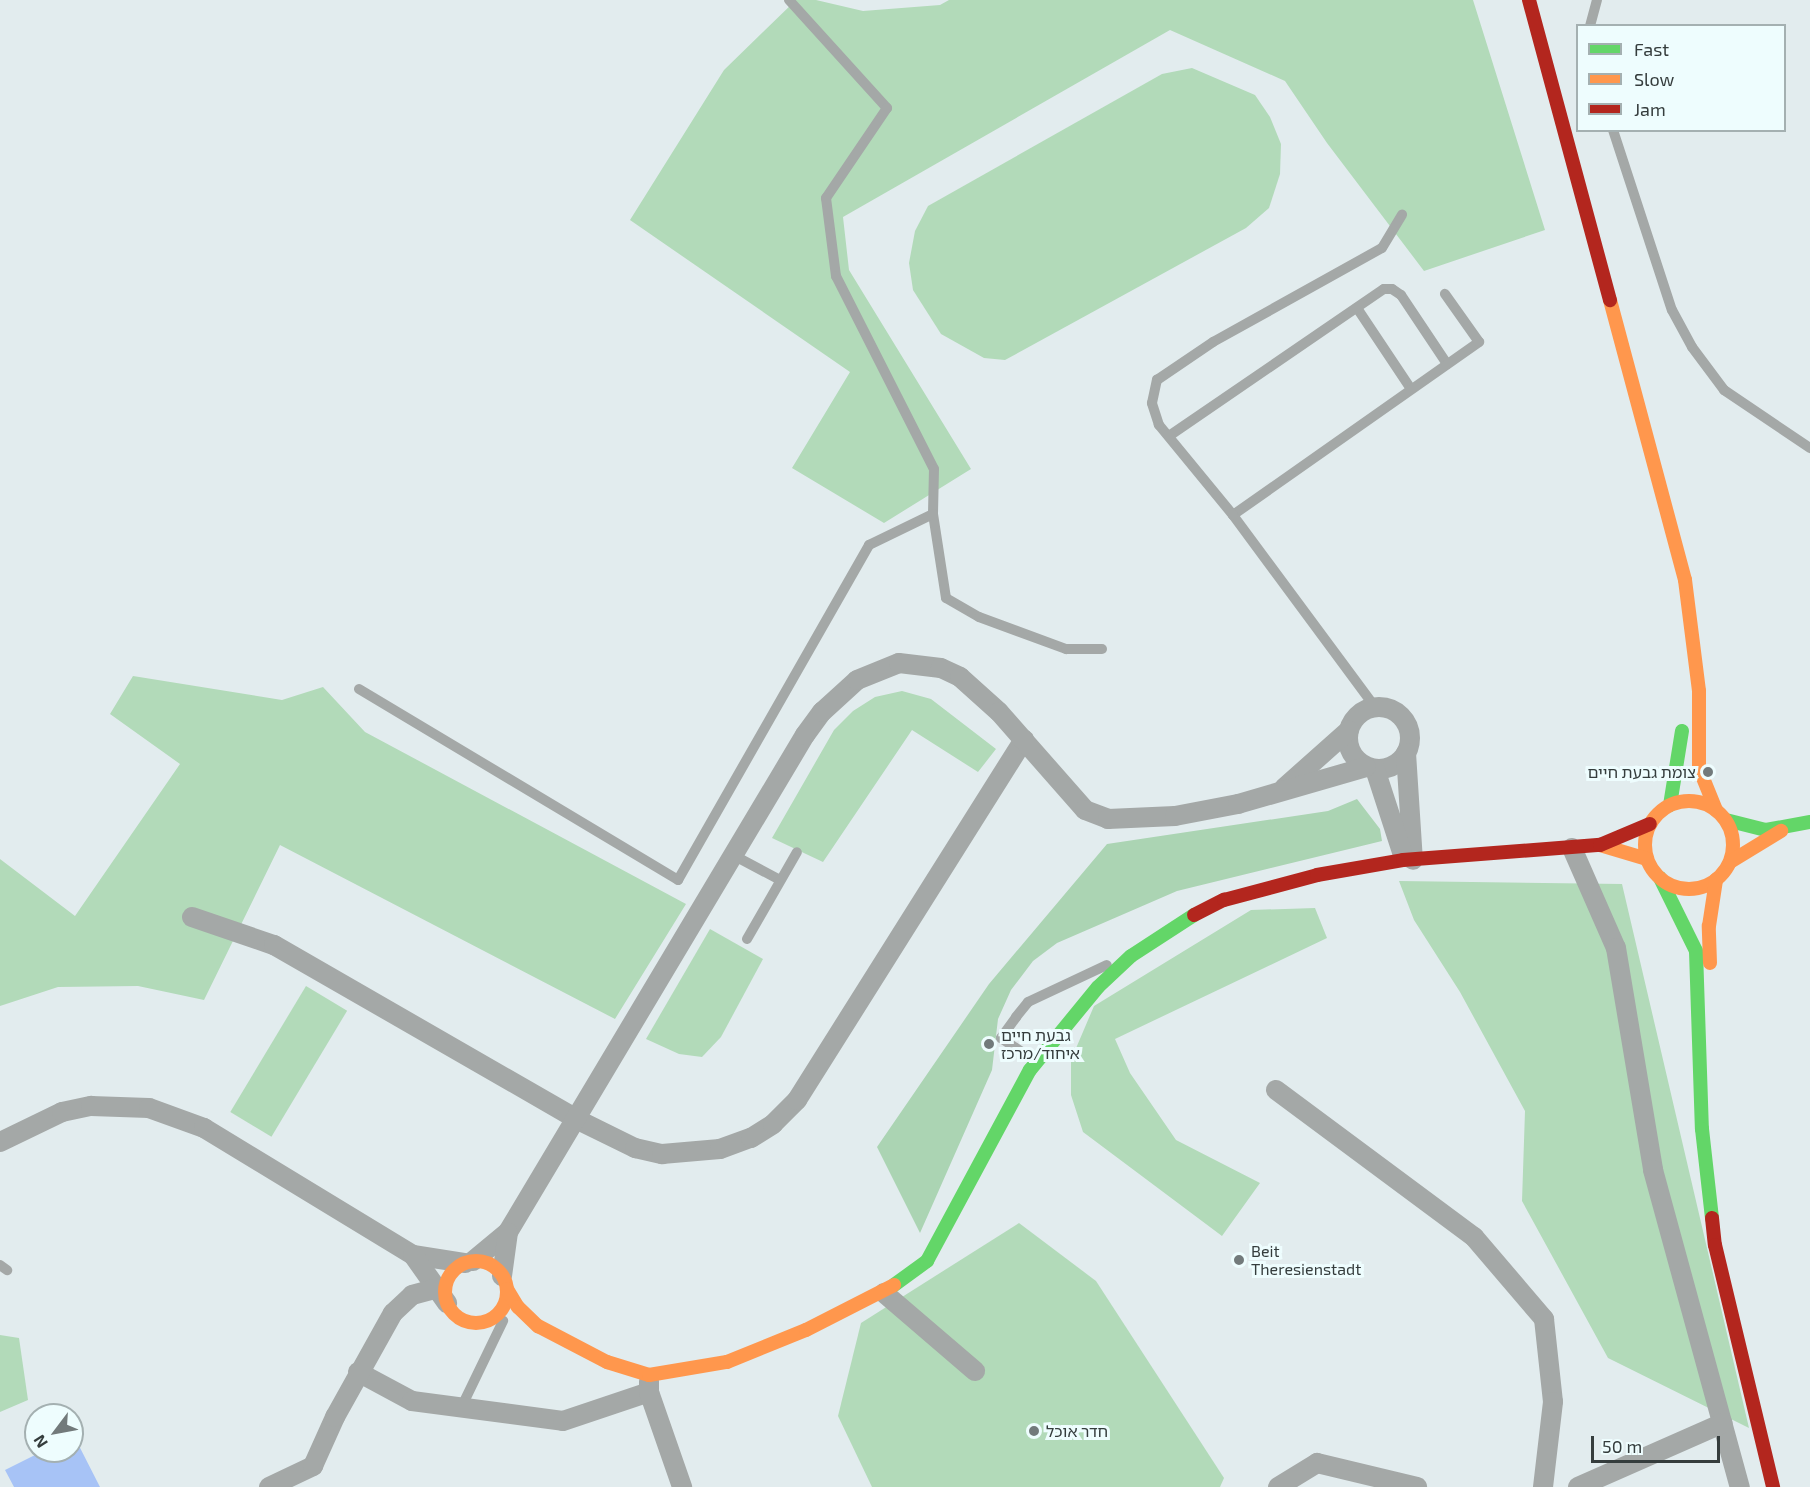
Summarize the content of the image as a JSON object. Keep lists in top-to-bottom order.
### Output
{
  "places": [
    "צומת גבעת חיים",
    "גבעת חיים איחוד/מרכז",
    "Beit Theresienstadt",
    "חדר אוכל"
  ],
  "legend": ["Fast", "Slow", "Jam"],
  "scale_bar": "50 m",
  "north": "bottom left"
}
